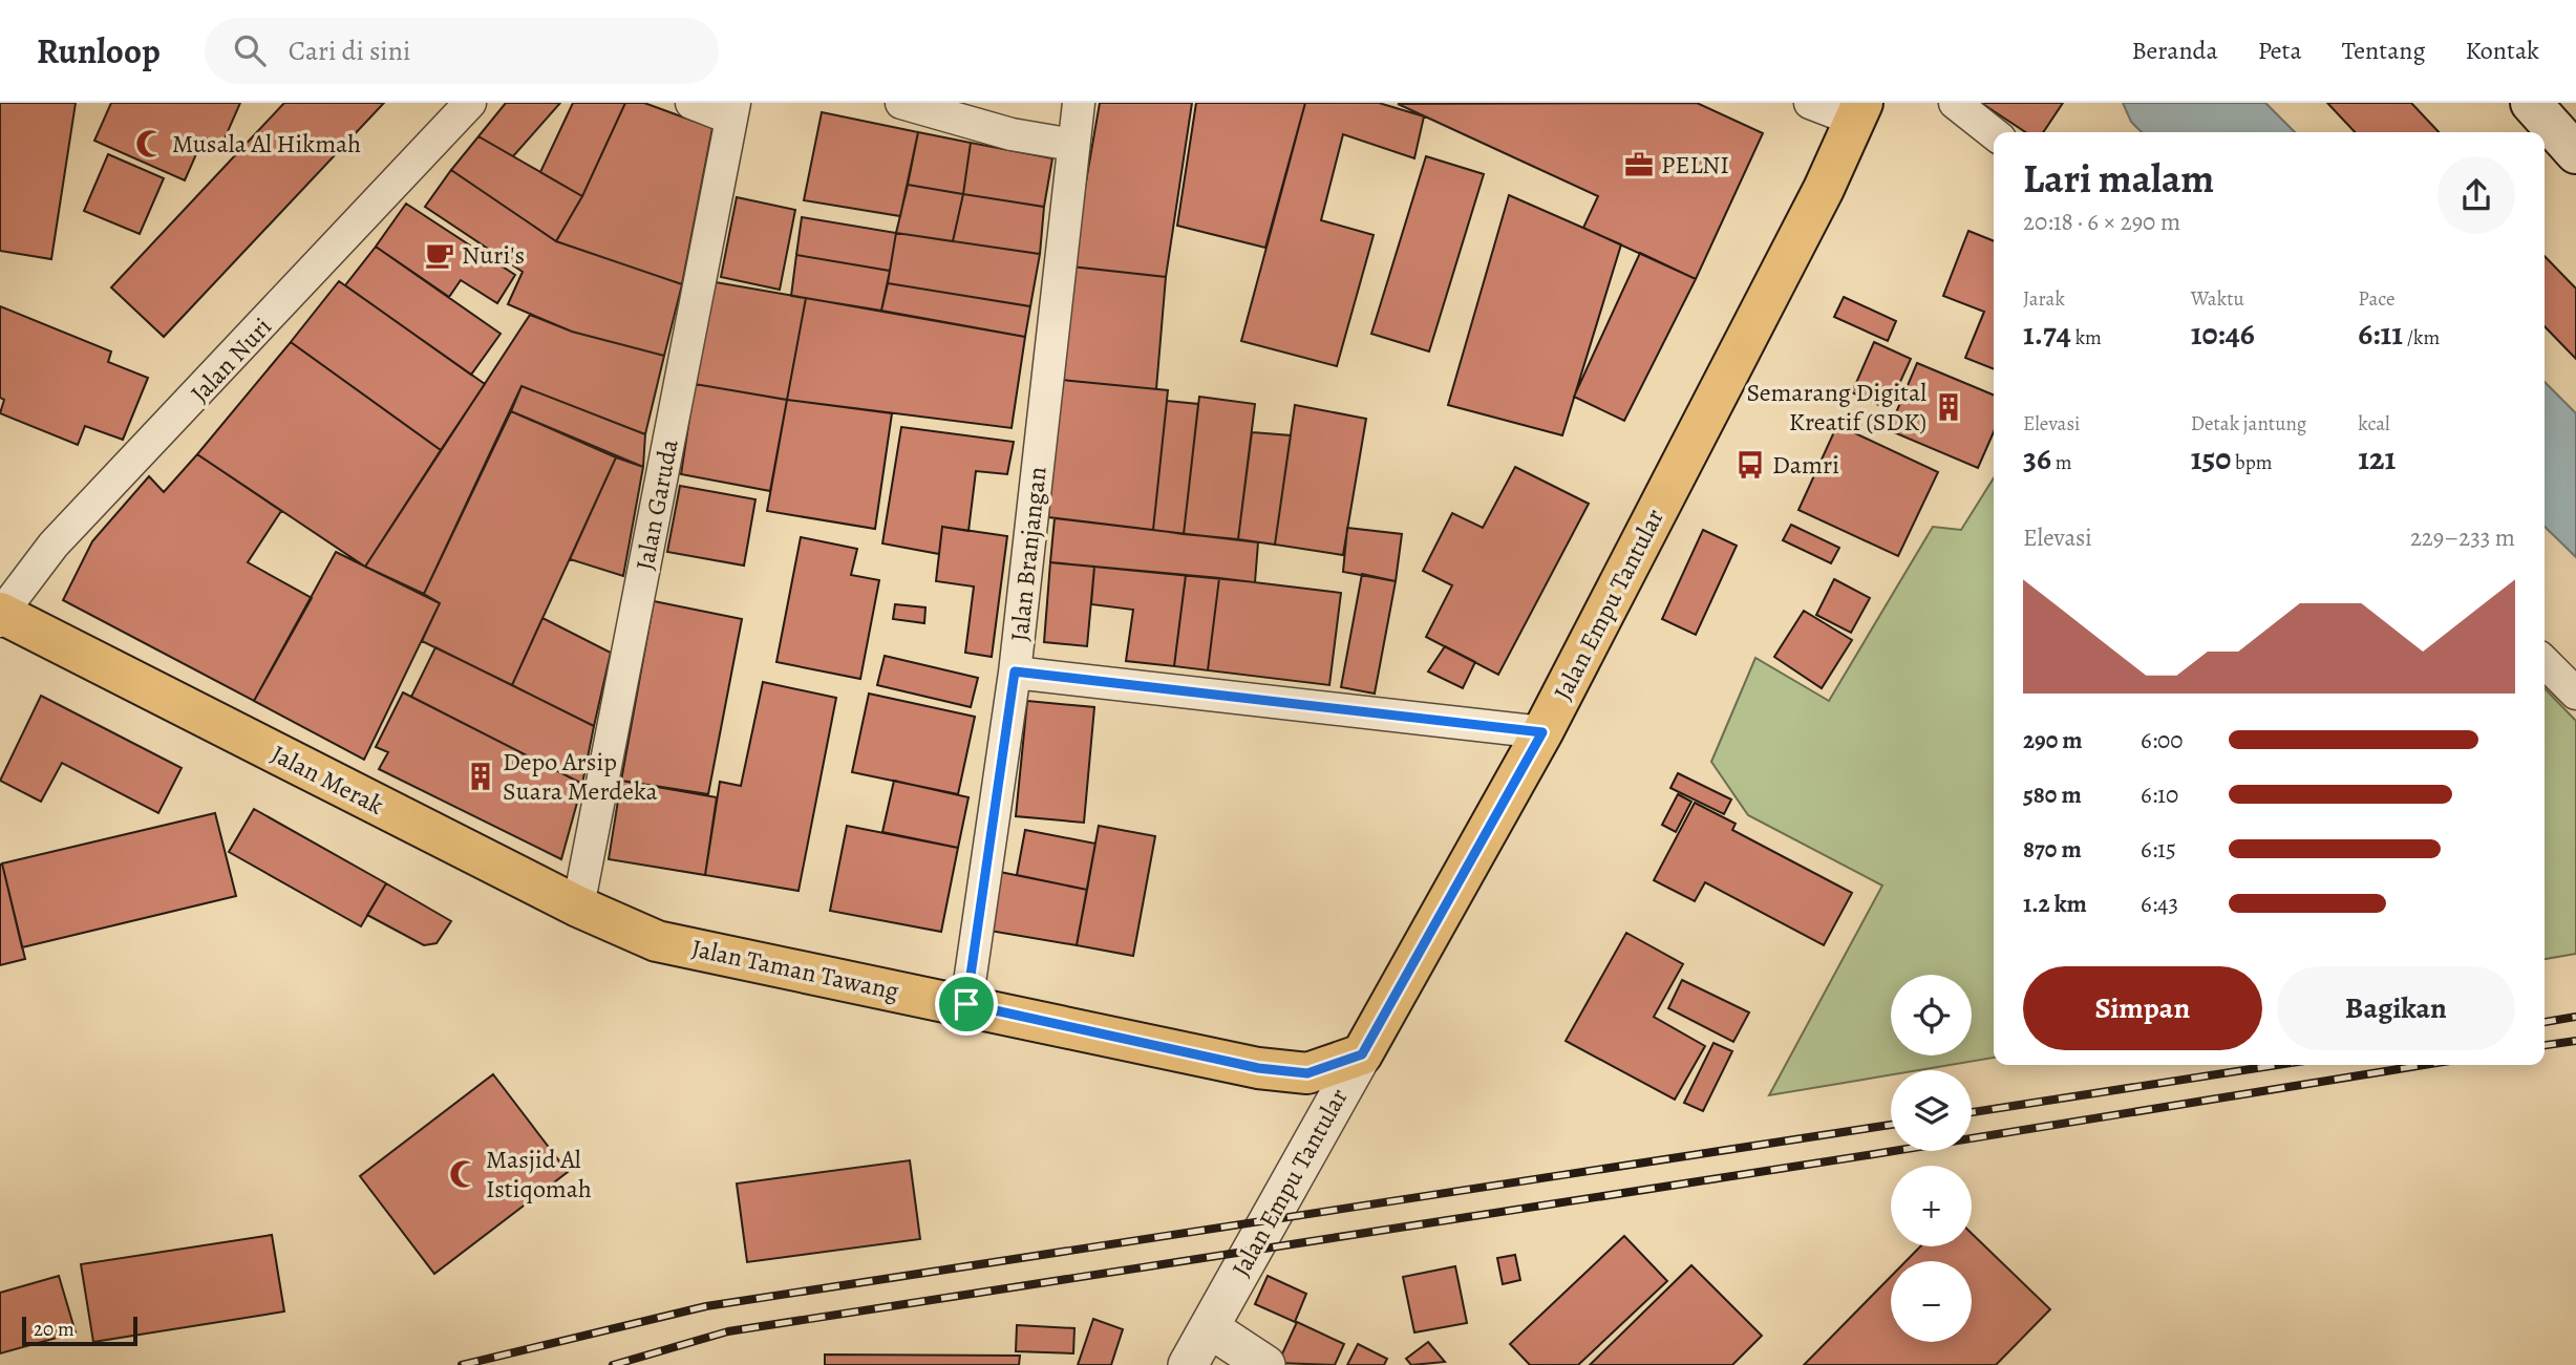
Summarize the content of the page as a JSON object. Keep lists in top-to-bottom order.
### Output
{
  "streets": {
    "main road": ["Jalan Empu Tantular", "Jalan Merak", "Jalan Taman Tawang"],
    "street": ["Jalan Nuri", "Jalan Garuda", "Jalan Branjangan"]
  },
  "crossings": [
    ["Jalan Nuri", "Jalan Merak"],
    ["Jalan Garuda", "Jalan Merak"],
    ["Jalan Branjangan", "Jalan Taman Tawang"],
    ["Jalan Empu Tantular", "Jalan Taman Tawang"],
    ["Jalan Merak", "Jalan Taman Tawang"]
  ],
  "places": {
    "mosque": ["Musala Al Hikmah", "Masjid Al Istiqomah"],
    "office": ["PELNI"],
    "cafe": ["Nuri's"],
    "building": ["Semarang Digital Kreatif (SDK)", "Depo Arsip Suara Merdeka"],
    "bus stop": ["Damri"]
  },
  "scale_bar": "20 m",
  "page": {
    "header": "Runloop",
    "search": "Cari di sini",
    "nav": [
      "Beranda",
      "Peta",
      "Tentang",
      "Kontak"
    ],
    "heading": ["Lari malam", "20:18 · 6 × 290 m"],
    "stats": [
      ["Jarak", "1.74 km"],
      ["Waktu", "10:46"],
      ["Pace", "6:11 /km"],
      ["Elevasi", "36 m"],
      ["Detak jantung", "150 bpm"],
      ["kcal", "121"]
    ],
    "chart": ["Elevasi", "229–233 m"],
    "list": [
      {
        "name": "290 m",
        "note": "6:00"
      },
      {
        "name": "580 m",
        "note": "6:10"
      },
      {
        "name": "870 m",
        "note": "6:15"
      },
      {
        "name": "1.2 km",
        "note": "6:43"
      }
    ],
    "buttons": ["Simpan", "Bagikan"],
    "map_buttons": ["+", "−"],
    "scale": "20 m"
  }
}
